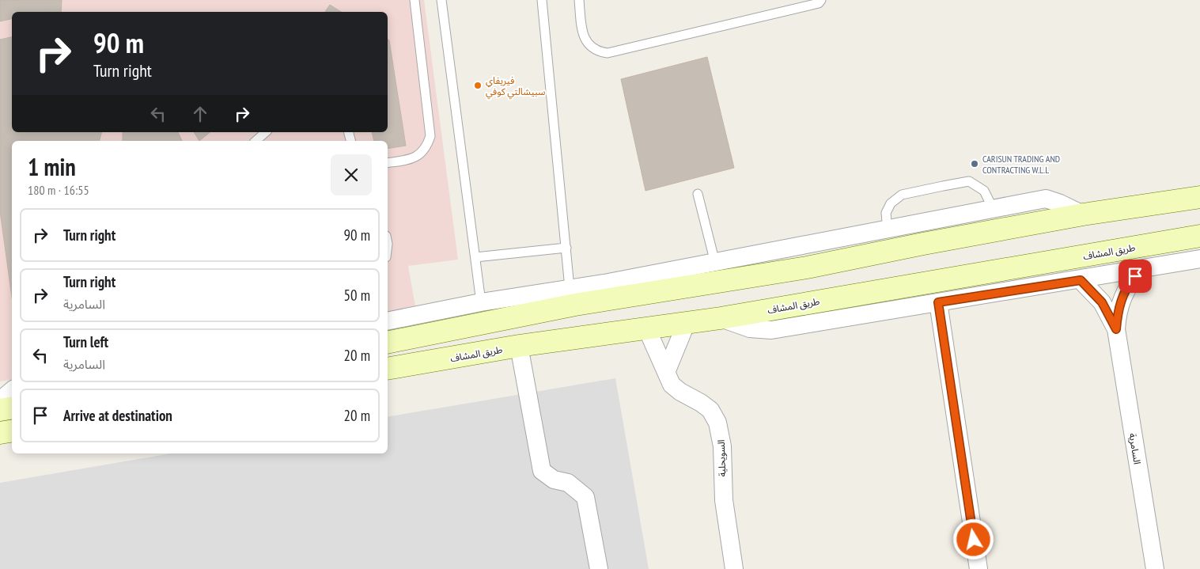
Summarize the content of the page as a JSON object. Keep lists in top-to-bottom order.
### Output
{
  "streets": {
    "street": ["طريق المشاف", "السامرية", "السويحلية"]
  },
  "crossings": [
    ["طريق المشاف", "السويحلية"]
  ],
  "places": ["فيريفاي سبيشالتي كوفي", "CARISUN TRADING AND CONTRACTING W.L.L"],
  "page": {
    "turn": ["90 m", "Turn right"],
    "heading": ["1 min", "180 m · 16:55"],
    "list": [
      {
        "name": "Turn right",
        "value": "90 m"
      },
      {
        "name": "Turn right",
        "note": "السامرية",
        "value": "50 m"
      },
      {
        "name": "Turn left",
        "note": "السامرية",
        "value": "20 m"
      },
      {
        "name": "Arrive at destination",
        "value": "20 m"
      }
    ]
  }
}
